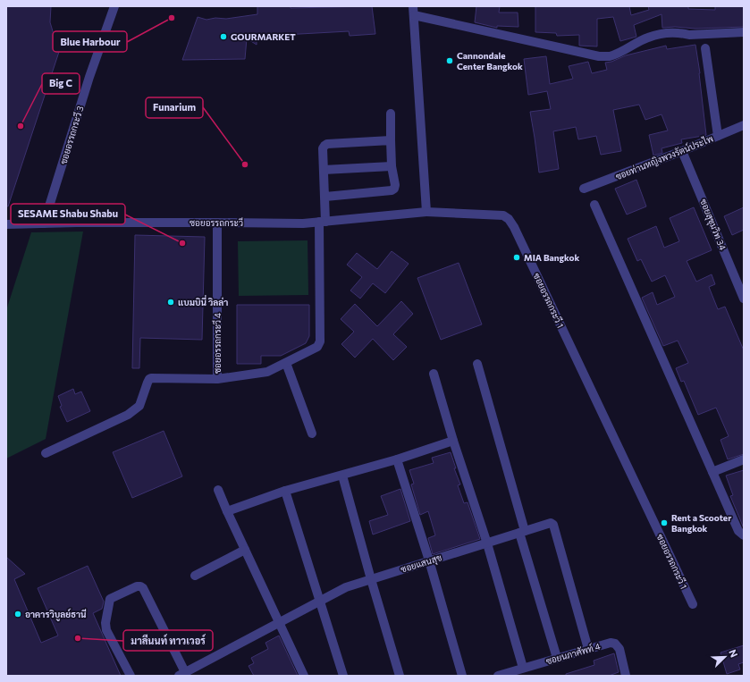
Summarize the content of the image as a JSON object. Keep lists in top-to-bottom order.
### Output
{
  "streets": {
    "street": [
      "ซอยอรรถกระวี 3",
      "ซอยท่านหญิงพวงรัตน์ประไพ",
      "ซอยอรรถกระวี",
      "ซอยสุขุมวิท 34",
      "ซอยอรรถกระวี 1",
      "ซอยอรรถกระวี 4",
      "ซอยแสนสุข",
      "ซอยนภาศัพท์ 4"
    ]
  },
  "crossings": [
    ["ซอยอรรถกระวี 3", "ซอยอรรถกระวี"],
    ["ซอยท่านหญิงพวงรัตน์ประไพ", "ซอยสุขุมวิท 34"],
    ["ซอยอรรถกระวี", "ซอยอรรถกระวี 1"],
    ["ซอยอรรถกระวี", "ซอยอรรถกระวี 4"],
    ["ซอยแสนสุข", "ซอยนภาศัพท์ 4"]
  ],
  "places": [
    "Blue Harbour",
    "GOURMARKET",
    "Cannondale Center Bangkok",
    "Big C",
    "Funarium",
    "SESAME Shabu Shabu",
    "MIA Bangkok",
    "แบมบินี่ วิลล่า",
    "Rent a Scooter Bangkok",
    "อาคารวิบูลย์ธานี",
    "มาลีนนท์ ทาวเวอร์"
  ],
  "north": "top right"
}
